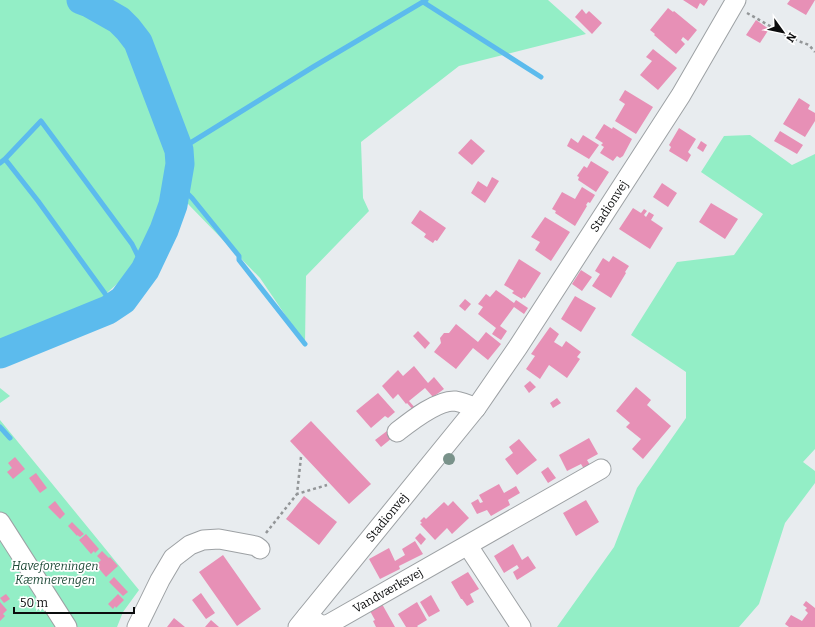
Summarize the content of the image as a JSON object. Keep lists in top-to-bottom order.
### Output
{
  "streets": {
    "street": ["Stadionvej", "Vandværksvej"]
  },
  "crossings": [
    ["Stadionvej", "Vandværksvej"]
  ],
  "parks": ["Haveforeningen Kæmnerengen"],
  "scale_bar": "50 m",
  "north": "bottom right"
}
